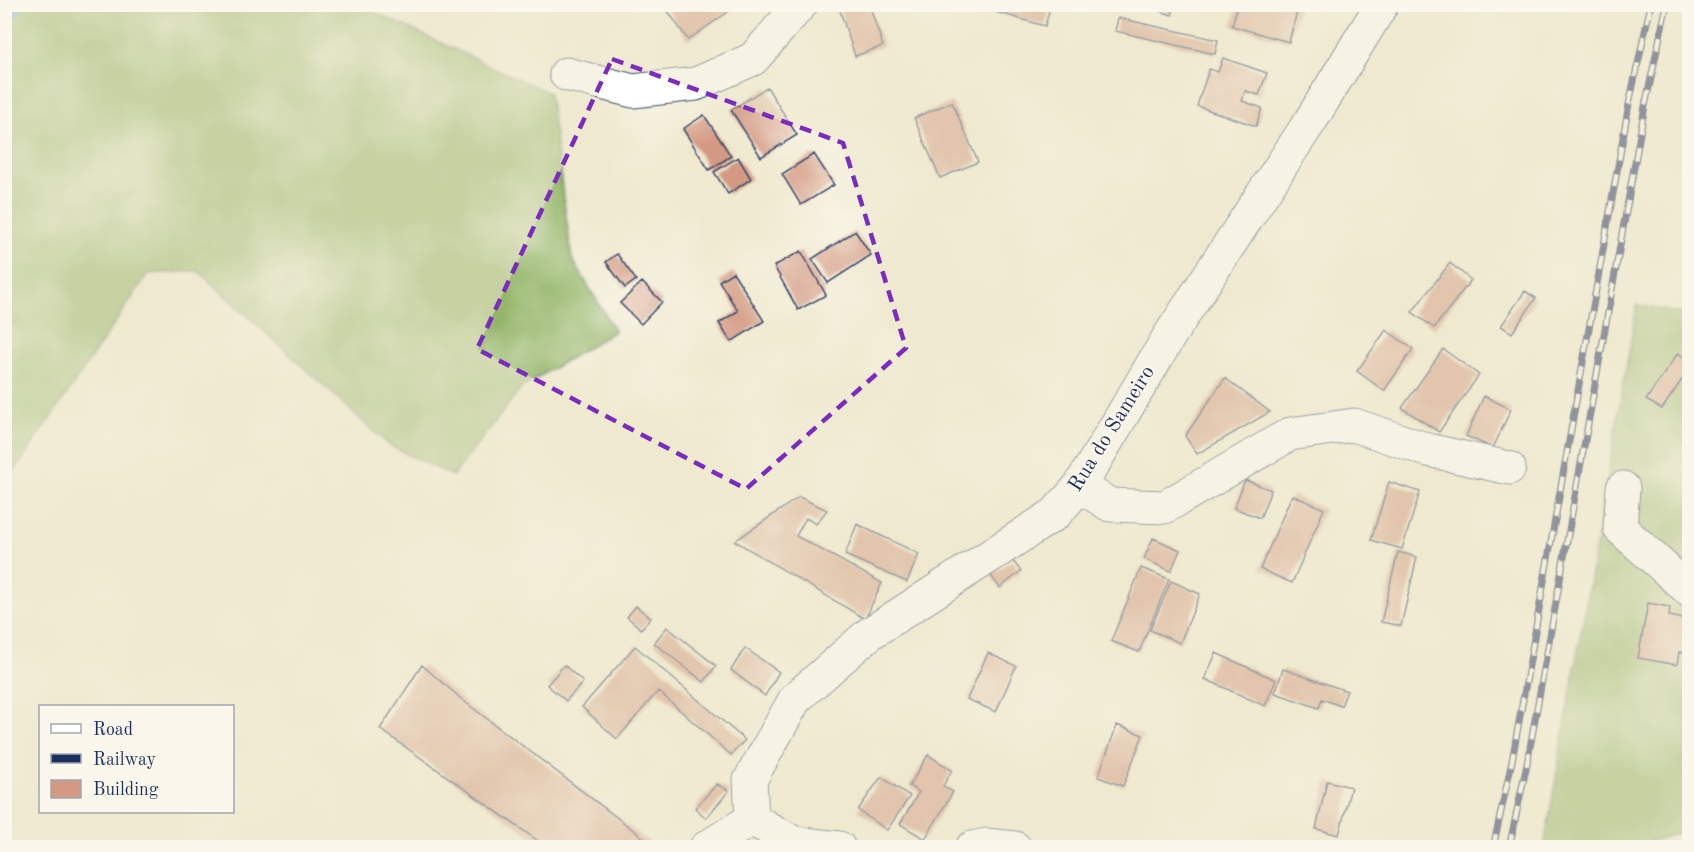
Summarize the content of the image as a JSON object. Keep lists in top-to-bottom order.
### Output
{
  "streets": {
    "street": ["Rua do Sameiro"]
  },
  "legend": ["Road", "Railway", "Building"]
}
